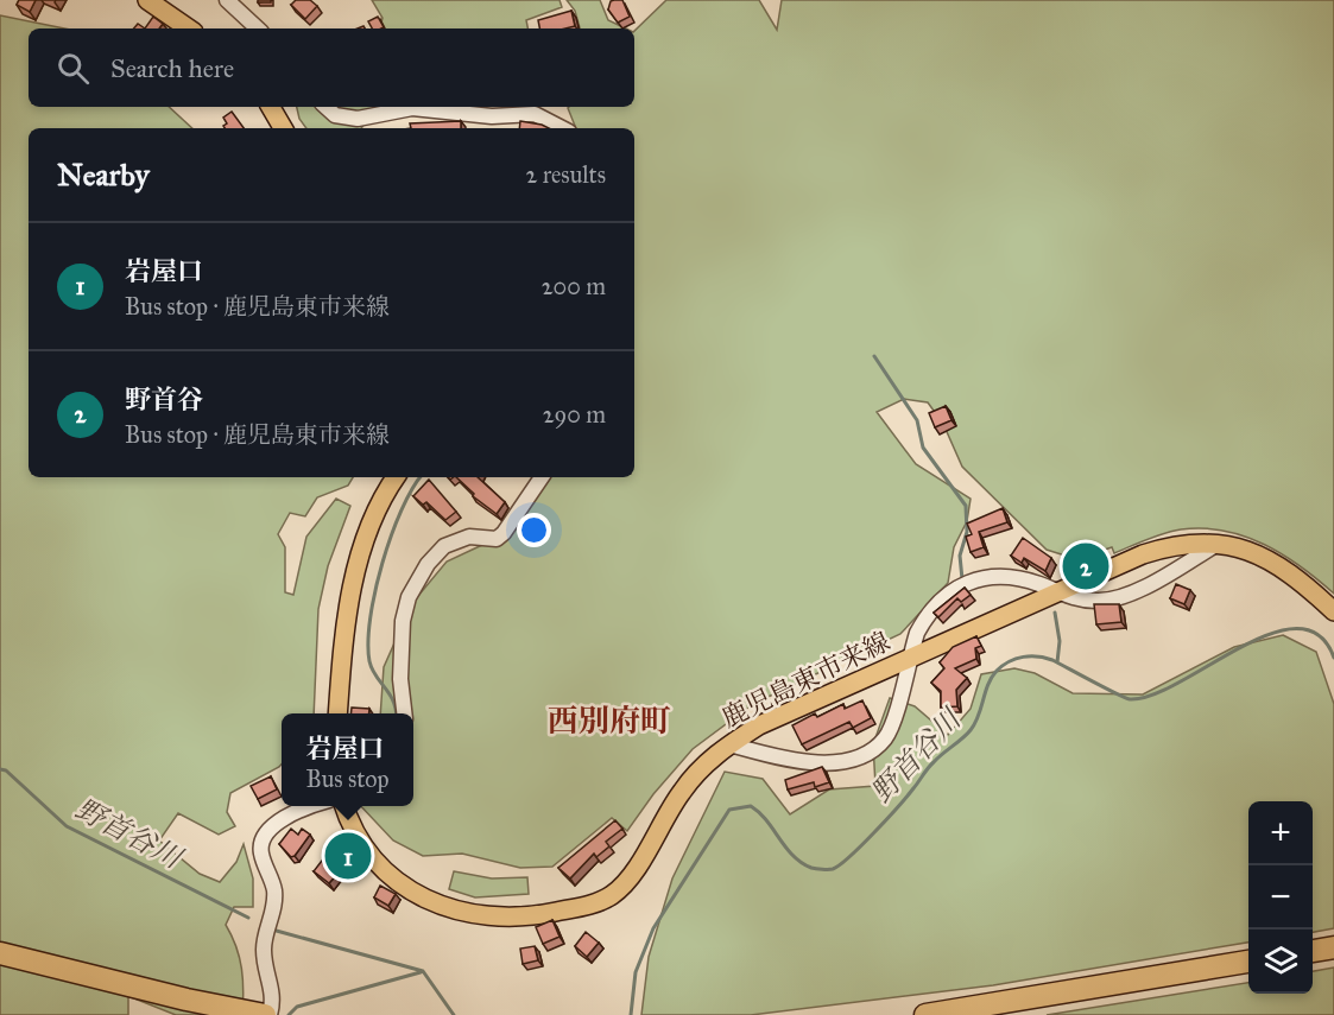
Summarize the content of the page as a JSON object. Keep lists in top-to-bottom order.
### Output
{
  "streets": {
    "main road": ["鹿児島東市来線"]
  },
  "districts": ["西別府町"],
  "water": ["野首谷川"],
  "page": {
    "search": "Search here",
    "heading": ["Nearby", "2 results"],
    "list": [
      {
        "mark": "1",
        "name": "岩屋口",
        "note": "Bus stop · 鹿児島東市来線",
        "value": "200 m"
      },
      {
        "mark": "2",
        "name": "野首谷",
        "note": "Bus stop · 鹿児島東市来線",
        "value": "290 m"
      }
    ],
    "pins": ["2", "1"],
    "popup": ["岩屋口", "Bus stop"],
    "map_buttons": ["+", "−"]
  }
}
